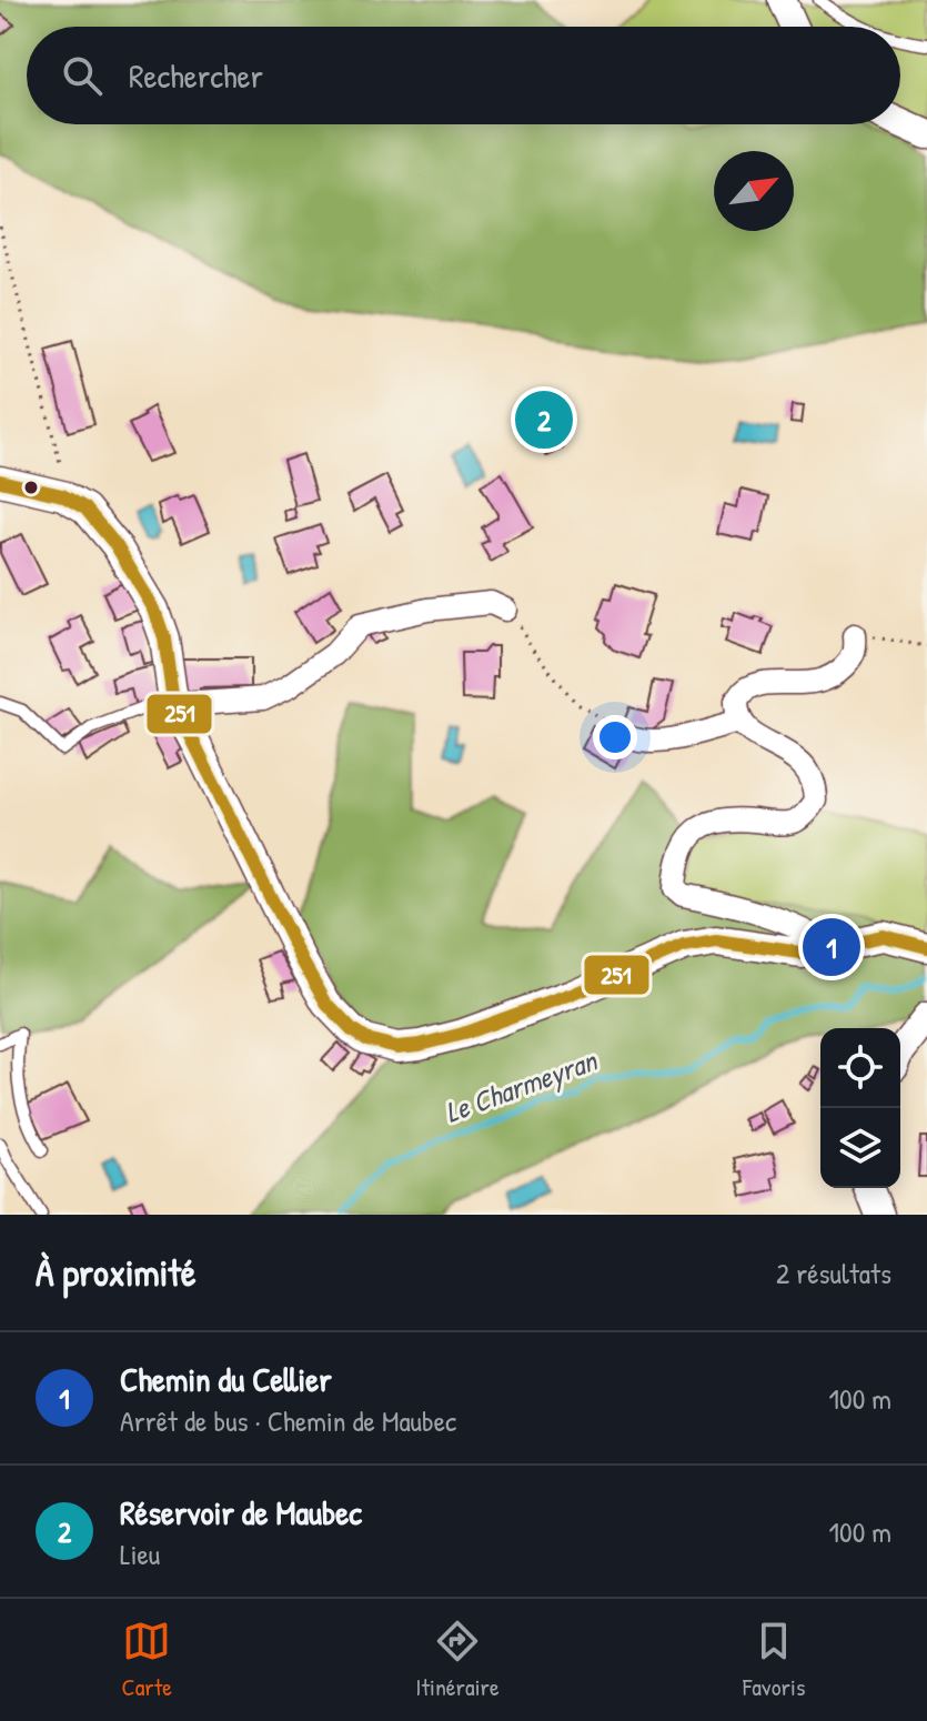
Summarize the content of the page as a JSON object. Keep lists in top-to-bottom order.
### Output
{
  "water": ["Le Charmeyran"],
  "lines": ["transit line 251"],
  "north": "top right",
  "page": {
    "search": "Rechercher",
    "pins": ["2", "1"],
    "heading": ["À proximité", "2 résultats"],
    "list": [
      {
        "mark": "1",
        "name": "Chemin du Cellier",
        "note": "Arrêt de bus · Chemin de Maubec",
        "value": "100 m"
      },
      {
        "mark": "2",
        "name": "Réservoir de Maubec",
        "note": "Lieu",
        "value": "100 m"
      }
    ],
    "nav": ["Carte", "Itinéraire", "Favoris"]
  }
}
